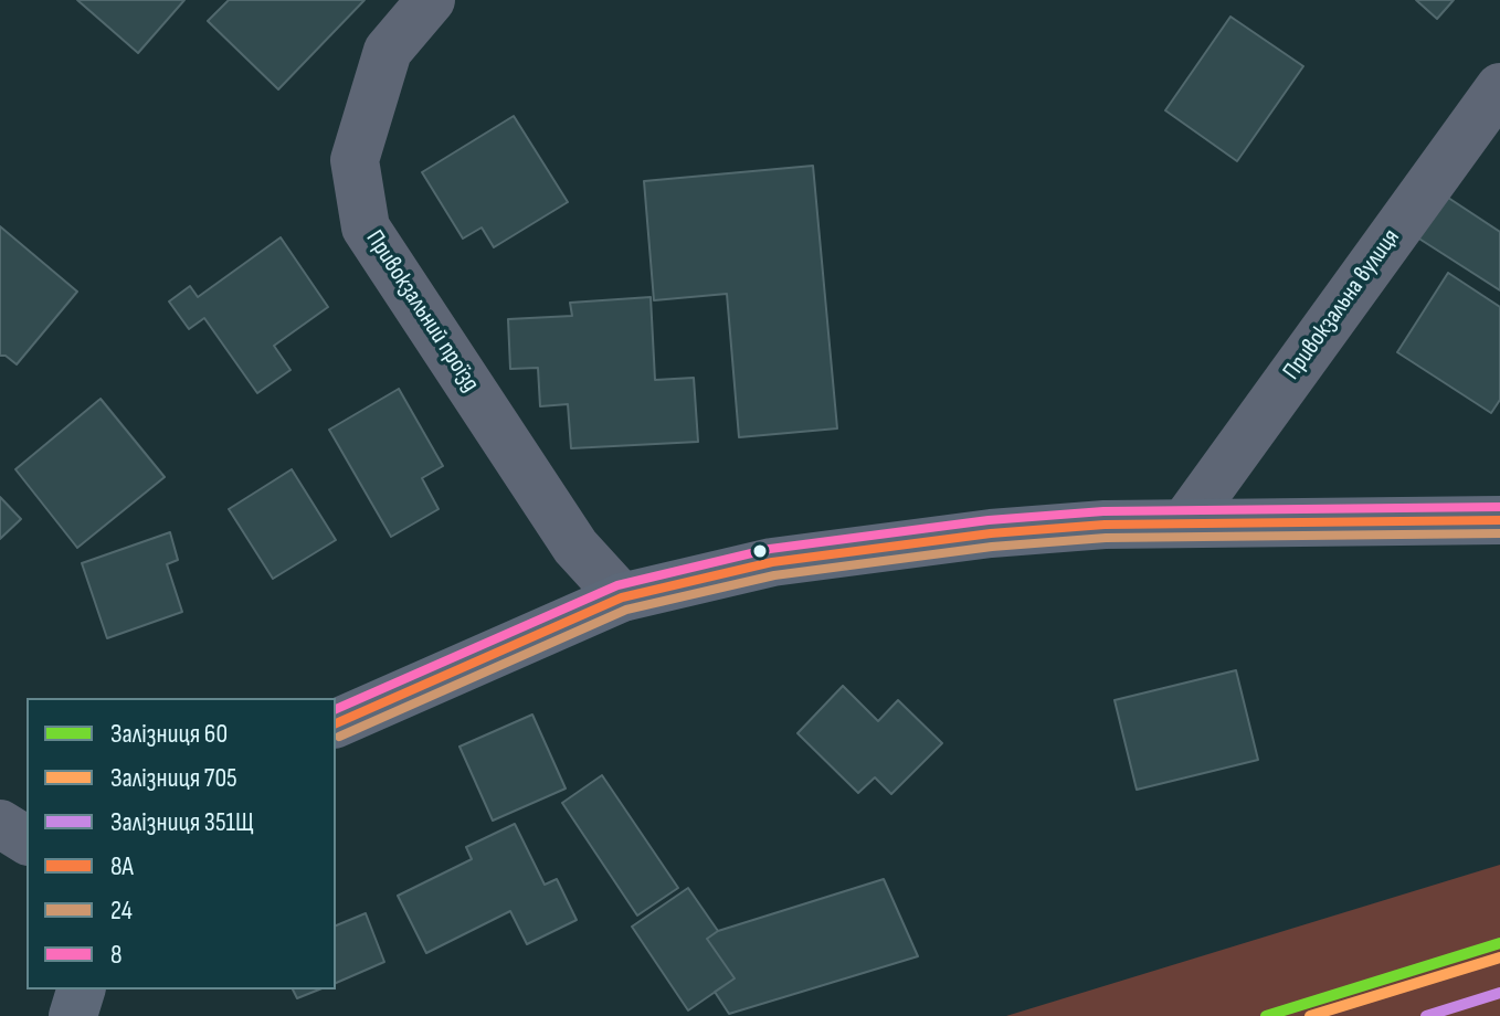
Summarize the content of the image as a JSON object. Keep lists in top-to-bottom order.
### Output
{
  "streets": {
    "street": ["Привокзальна вулиця", "Привокзальний проїзд"]
  },
  "lines": [
    "transit line 8",
    "transit line 8А",
    "transit line 24",
    "rail line 60",
    "rail line 705",
    "rail line 351Щ"
  ],
  "legend": [
    "Залізниця 60",
    "Залізниця 705",
    "Залізниця 351Щ",
    "8А",
    "24",
    "8"
  ]
}
